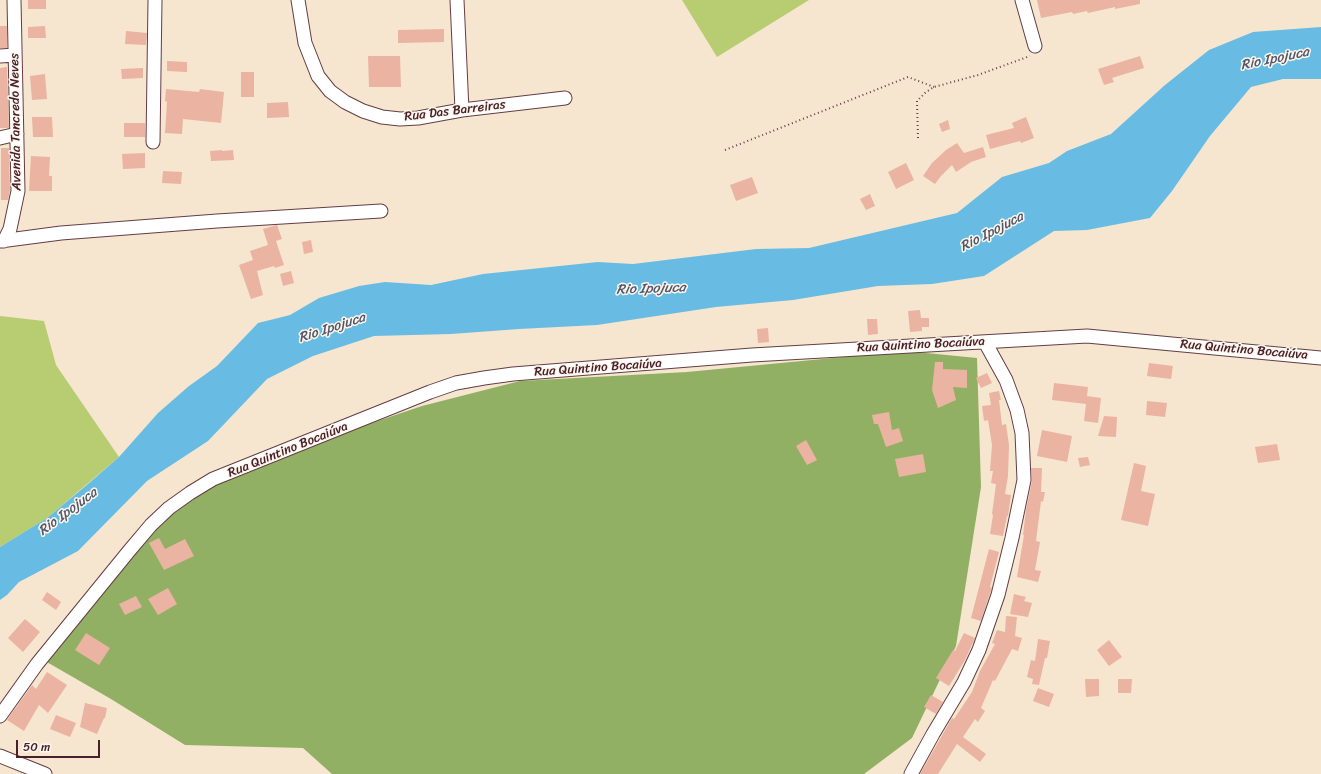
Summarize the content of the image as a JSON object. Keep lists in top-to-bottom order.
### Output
{
  "streets": {
    "street": ["Rua Das Barreiras", "Avenida Tancredo Neves", "Rua Quintino Bocaiúva"]
  },
  "water": ["Rio Ipojuca"],
  "scale_bar": "50 m"
}
